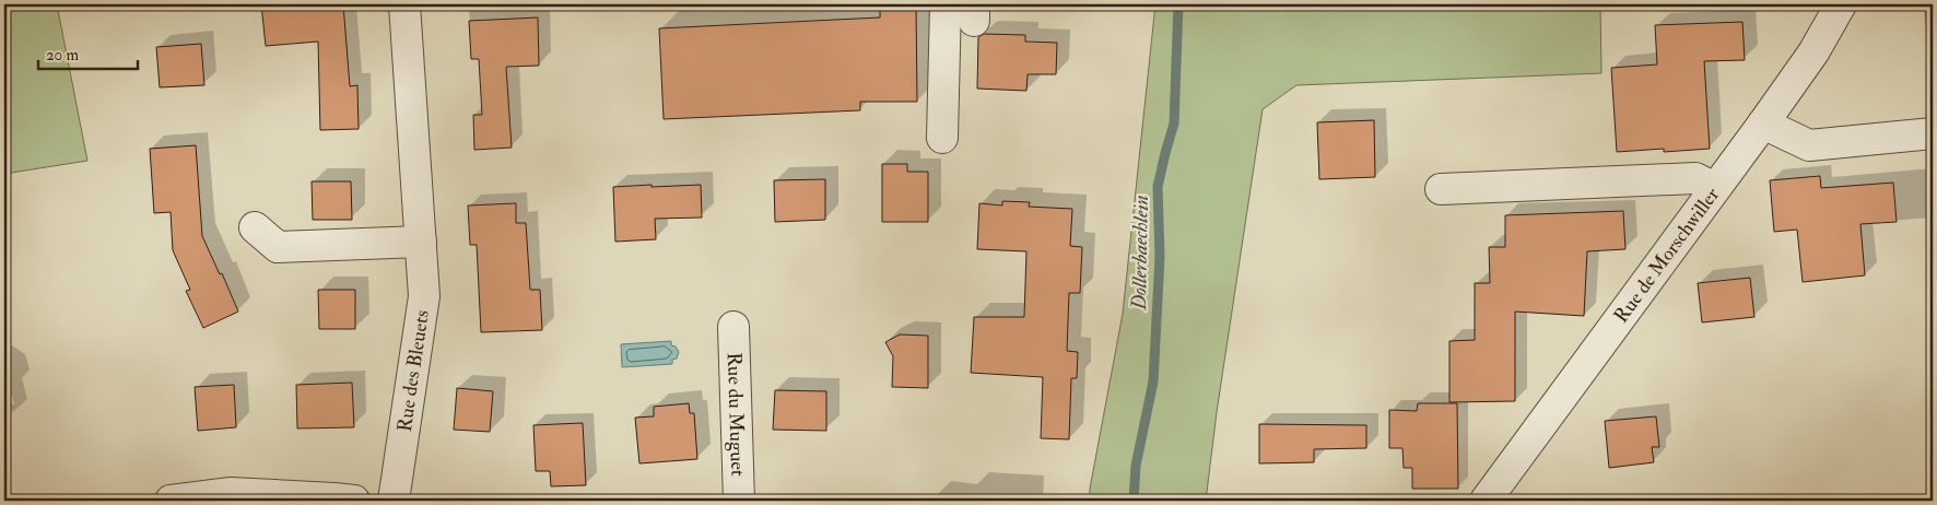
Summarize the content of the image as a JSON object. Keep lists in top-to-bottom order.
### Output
{
  "streets": {
    "street": ["Rue de Morschwiller", "Rue des Bleuets", "Rue du Muguet"]
  },
  "water": ["Dollerbaechlein"],
  "scale_bar": "20 m"
}
